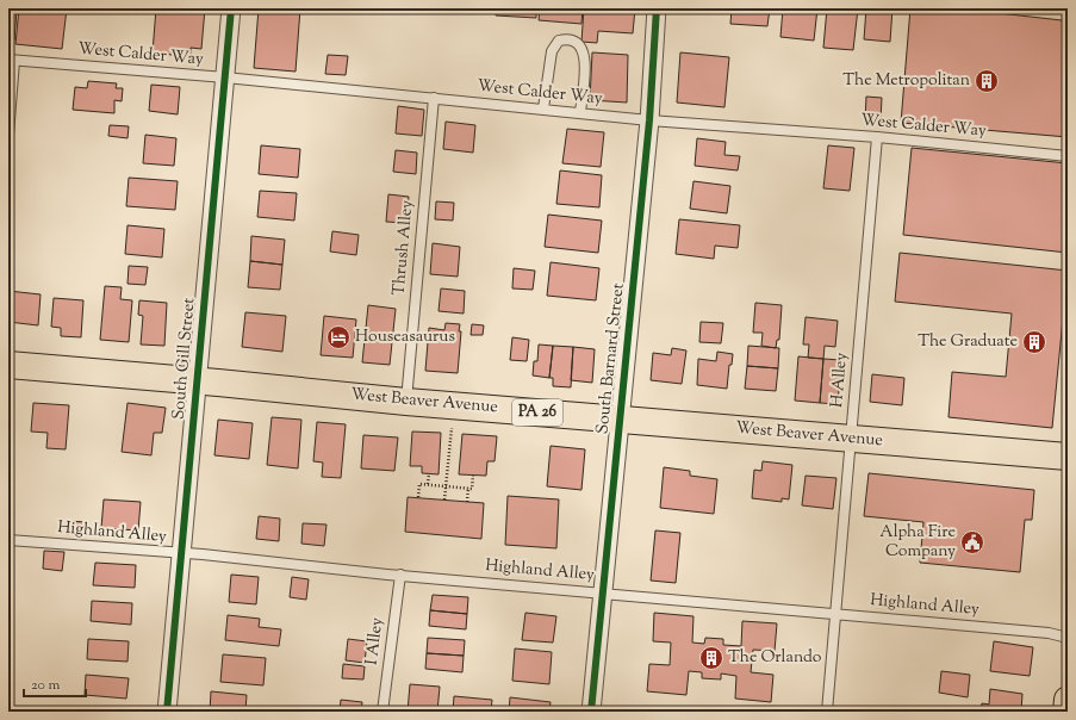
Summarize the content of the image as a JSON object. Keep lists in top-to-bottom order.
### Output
{
  "streets": {
    "main road": ["West Beaver Avenue", "PA 26"],
    "street": ["South Gill Street", "South Barnard Street"],
    "lane": [
      "West Calder Way",
      "Thrush Alley",
      "H Alley",
      "Highland Alley",
      "I Alley"
    ]
  },
  "crossings": [
    ["West Calder Way", "Thrush Alley"],
    ["West Calder Way", "South Gill Street"],
    ["West Calder Way", "South Barnard Street"],
    ["West Calder Way", "H Alley"],
    ["Thrush Alley", "West Beaver Avenue"],
    ["South Gill Street", "West Beaver Avenue"],
    ["South Gill Street", "Highland Alley"],
    ["South Barnard Street", "West Beaver Avenue"],
    ["South Barnard Street", "Highland Alley"],
    ["H Alley", "West Beaver Avenue"],
    ["H Alley", "Highland Alley"],
    ["Highland Alley", "I Alley"]
  ],
  "places": {
    "building": ["The Metropolitan", "The Graduate", "The Orlando"],
    "hotel": ["Houseasaurus"],
    "public building": ["Alpha Fire Company"]
  },
  "scale_bar": "20 m"
}
